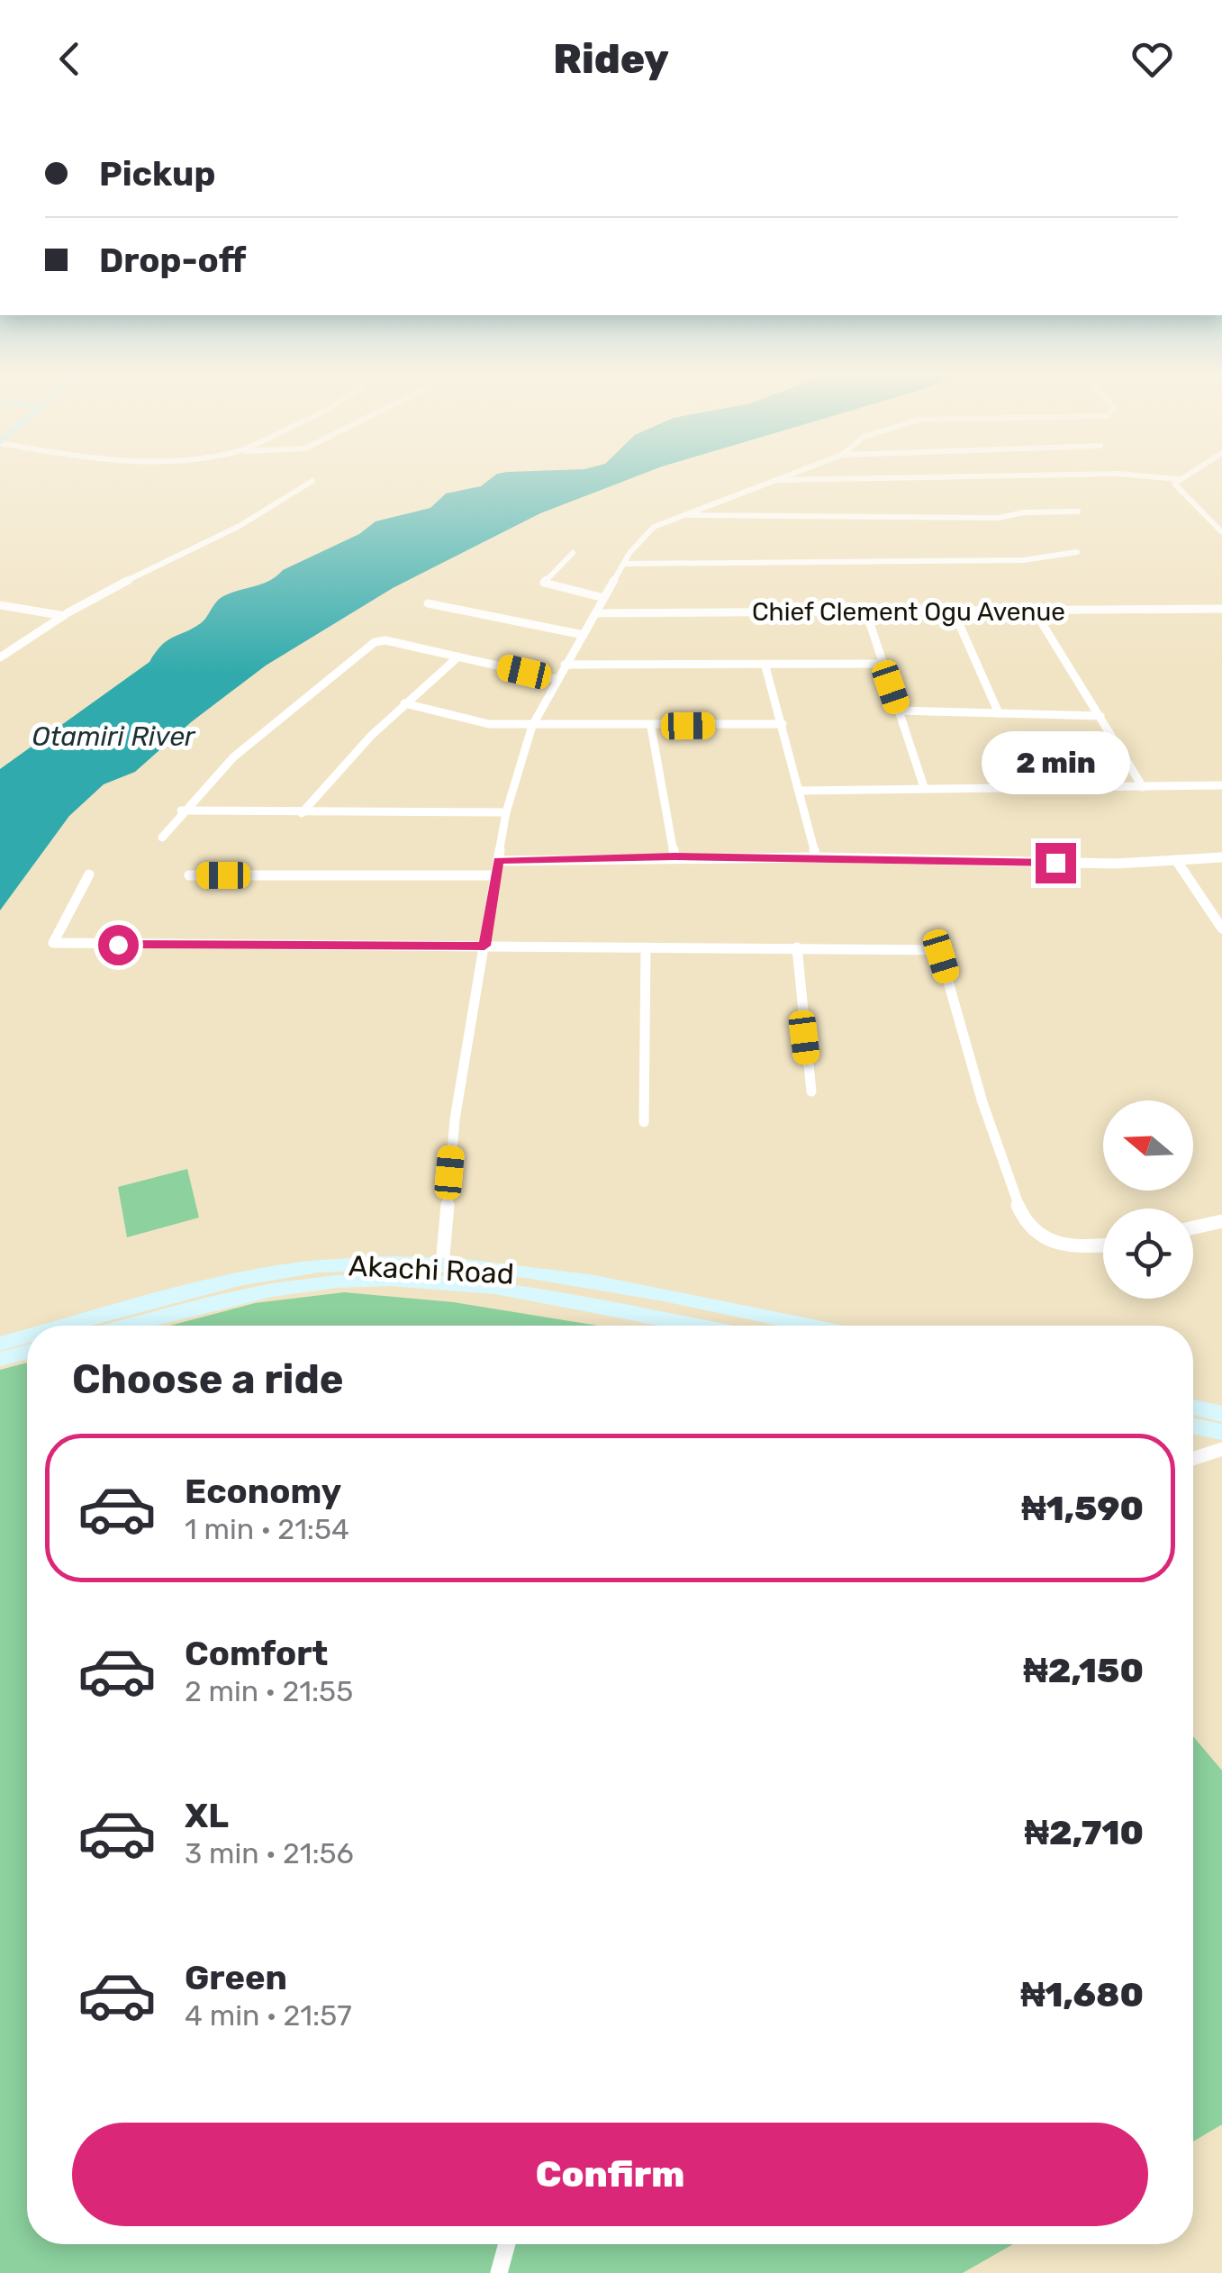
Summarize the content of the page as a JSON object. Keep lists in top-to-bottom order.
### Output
{
  "streets": {
    "main road": ["Akachi Road"],
    "street": ["Chief Clement Ogu Avenue"]
  },
  "water": ["Otamiri River"],
  "north": "left",
  "page": {
    "header": "Ridey",
    "banner": ["Pickup", "Drop-off"],
    "bubble": "2 min",
    "heading": "Choose a ride",
    "list": [
      {
        "name": "Economy",
        "note": "1 min · 21:54",
        "value": "₦1,590"
      },
      {
        "name": "Comfort",
        "note": "2 min · 21:55",
        "value": "₦2,150"
      },
      {
        "name": "XL",
        "note": "3 min · 21:56",
        "value": "₦2,710"
      },
      {
        "name": "Green",
        "note": "4 min · 21:57",
        "value": "₦1,680"
      }
    ],
    "buttons": "Confirm"
  }
}
